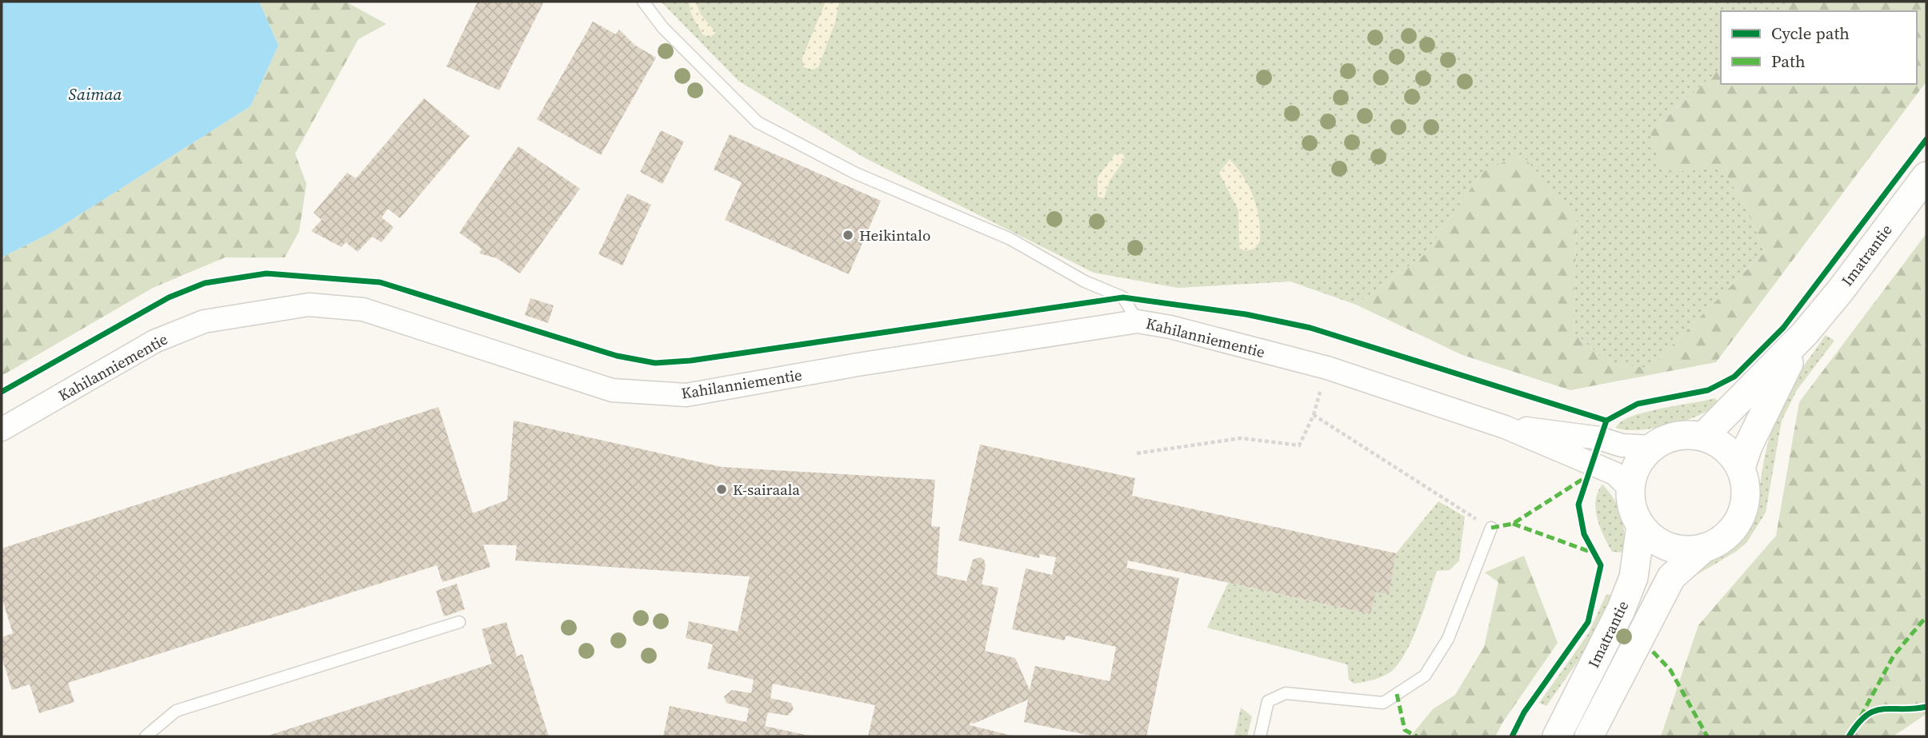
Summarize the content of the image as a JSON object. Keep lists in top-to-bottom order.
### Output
{
  "streets": {
    "street": ["Imatrantie", "Kahilanniementie"]
  },
  "crossings": [
    ["Imatrantie", "Kahilanniementie"]
  ],
  "water": ["Saimaa"],
  "places": ["Heikintalo", "K-sairaala"],
  "legend": ["Cycle path", "Path"]
}
